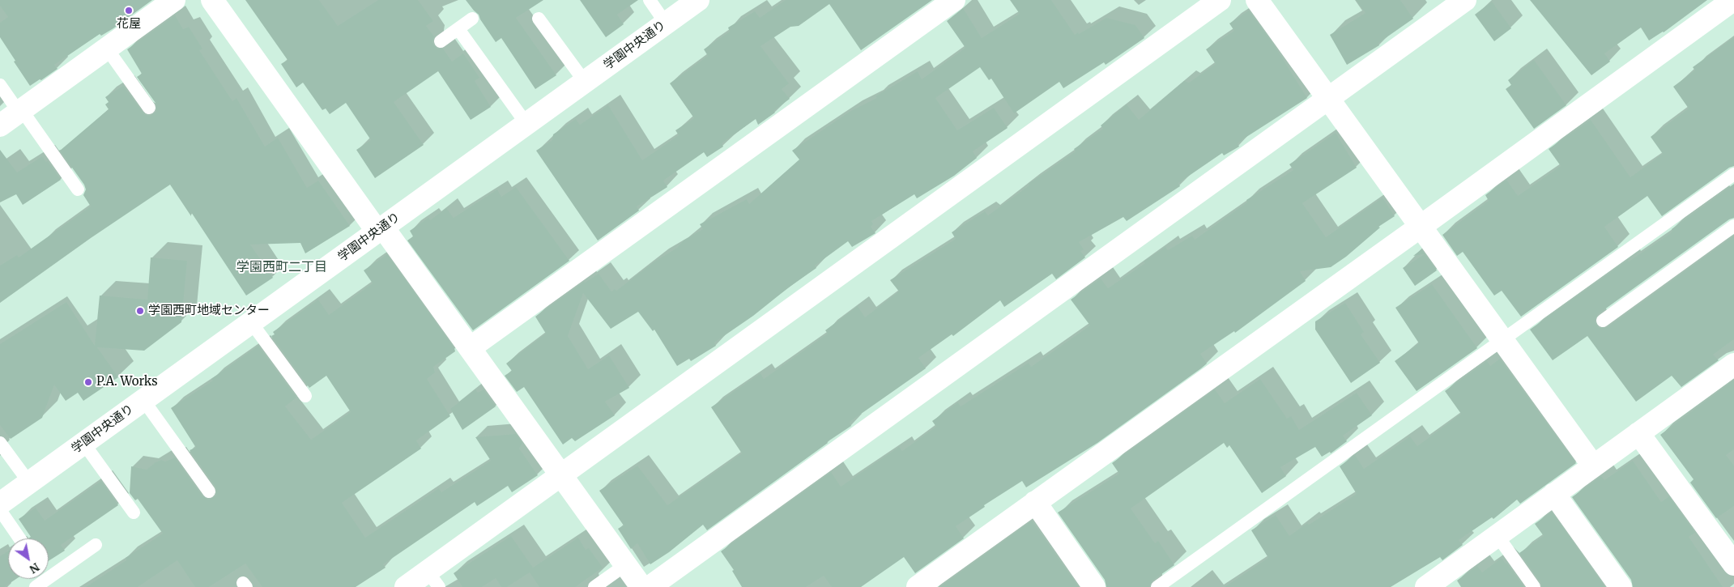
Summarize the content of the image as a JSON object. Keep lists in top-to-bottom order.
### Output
{
  "streets": {
    "street": ["学園中央通り"]
  },
  "districts": ["学園西町二丁目"],
  "places": ["花屋", "学園西町地域センター", "P.A. Works"],
  "north": "bottom right"
}
